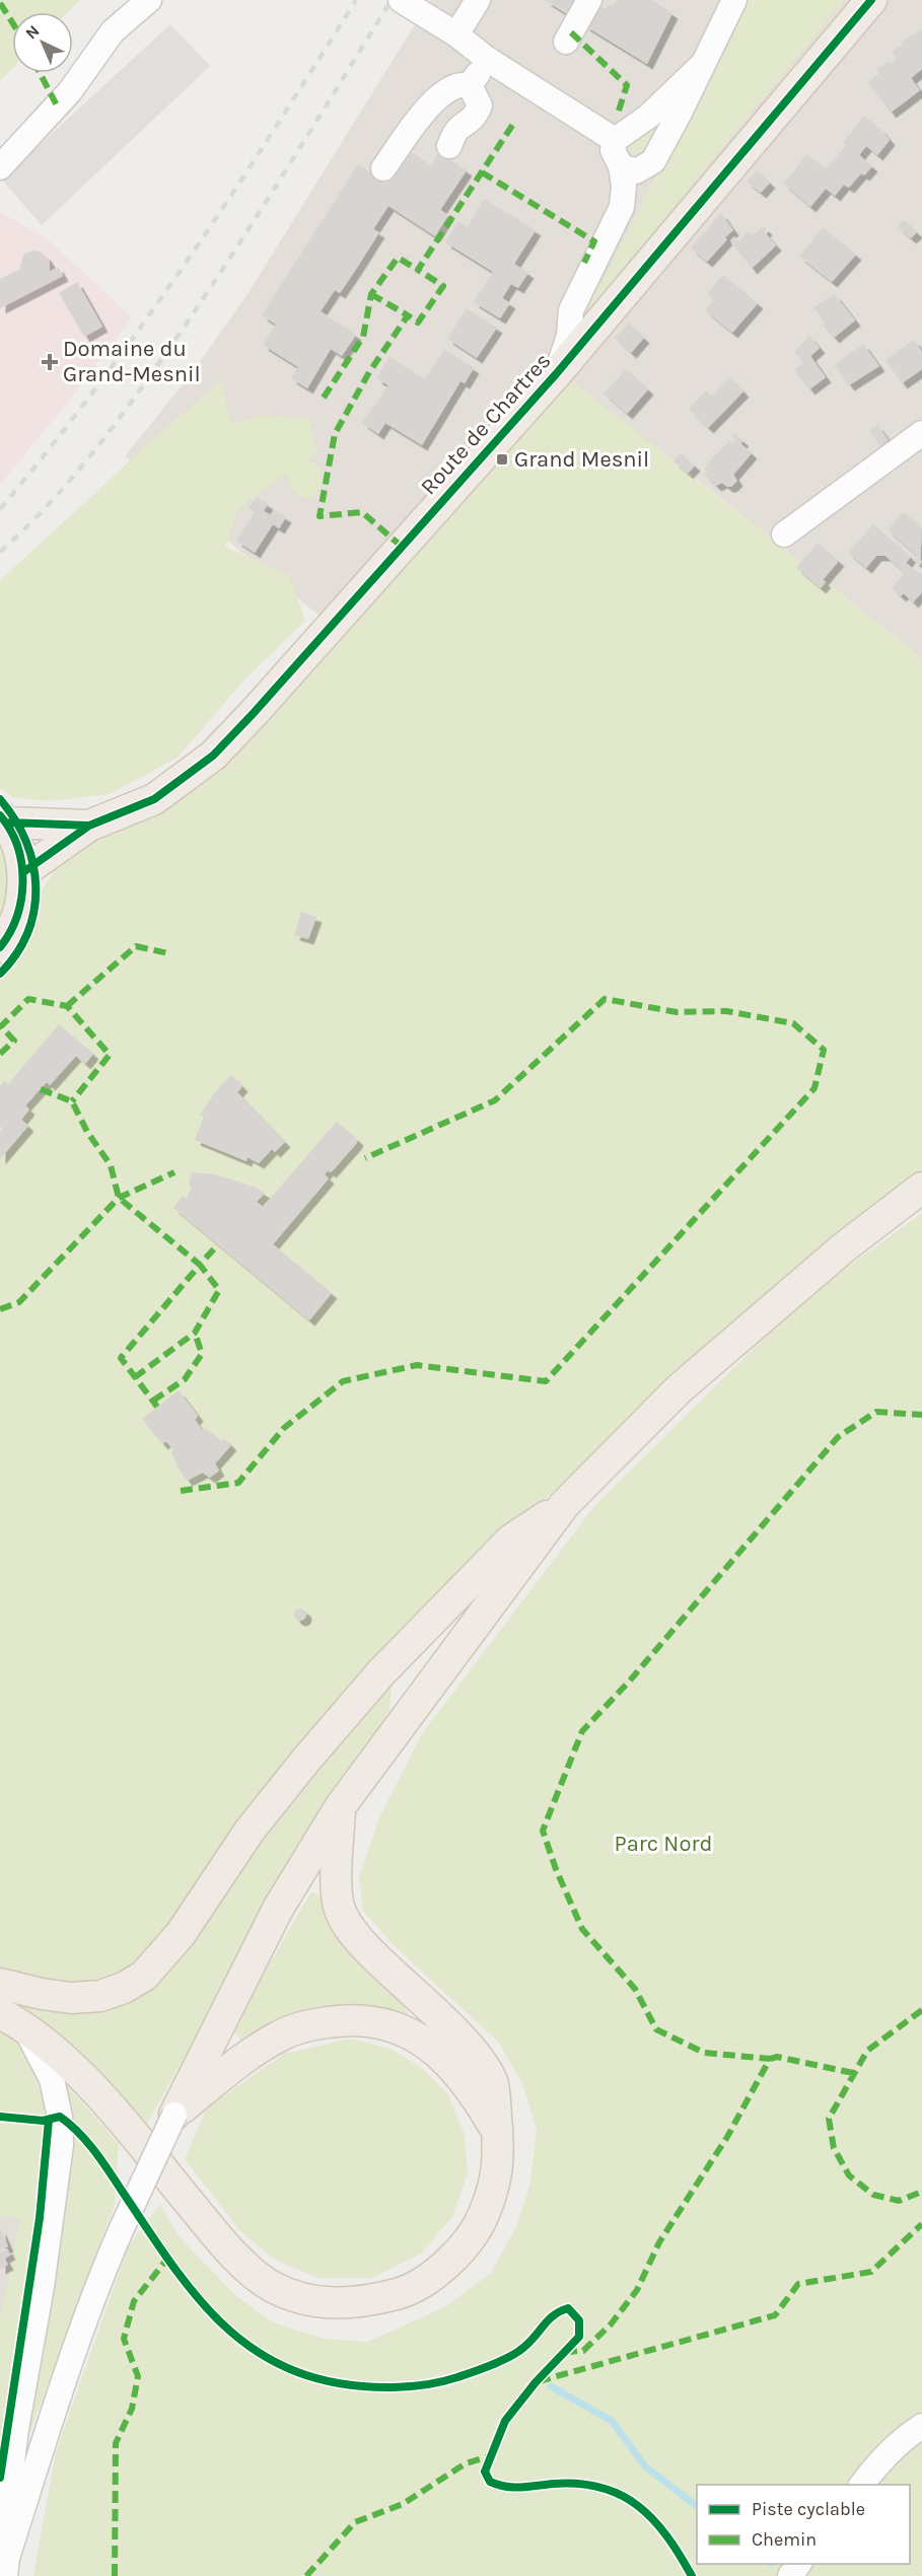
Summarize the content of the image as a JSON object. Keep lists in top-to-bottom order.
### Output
{
  "streets": {
    "main road": ["Route de Chartres"]
  },
  "parks": ["Parc Nord"],
  "places": {
    "health": ["Domaine du Grand-Mesnil"],
    "transit": ["Grand Mesnil"]
  },
  "legend": ["Piste cyclable", "Chemin"],
  "north": "top left"
}
